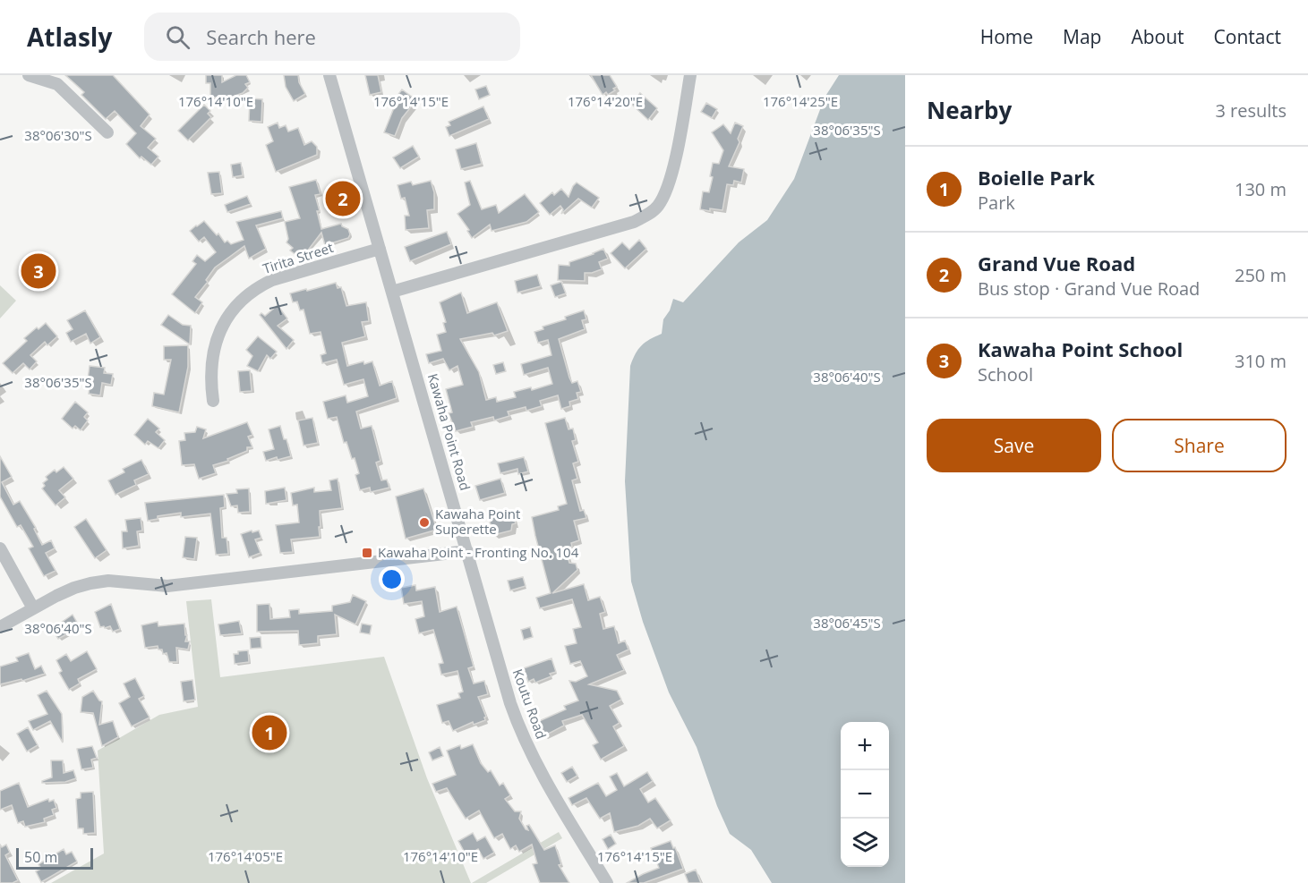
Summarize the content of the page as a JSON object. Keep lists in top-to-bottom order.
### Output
{
  "streets": {
    "street": ["Tirita Street", "Kawaha Point Road", "Koutu Road"]
  },
  "crossings": [
    ["Tirita Street", "Kawaha Point Road"],
    ["Kawaha Point Road", "Koutu Road"]
  ],
  "places": {
    "other": ["Kawaha Point Superette"],
    "transit": ["Kawaha Point - Fronting No. 104"]
  },
  "scale_bar": "50 m",
  "page": {
    "header": "Atlasly",
    "search": "Search here",
    "nav": [
      "Home",
      "Map",
      "About",
      "Contact"
    ],
    "heading": ["Nearby", "3 results"],
    "list": [
      {
        "mark": "1",
        "name": "Boielle Park",
        "note": "Park",
        "value": "130 m"
      },
      {
        "mark": "2",
        "name": "Grand Vue Road",
        "note": "Bus stop · Grand Vue Road",
        "value": "250 m"
      },
      {
        "mark": "3",
        "name": "Kawaha Point School",
        "note": "School",
        "value": "310 m"
      }
    ],
    "pins": ["2", "3", "1"],
    "buttons": ["Save", "Share"],
    "map_buttons": ["+", "−"],
    "scale": "50 m"
  },
  "coordinates": [
    "176°14'10\"E",
    "176°14'15\"E",
    "176°14'20\"E",
    "176°14'25\"E",
    "38°06'35\"S",
    "38°06'30\"S",
    "38°06'40\"S",
    "38°06'45\"S",
    "176°14'05\"E"
  ]
}
